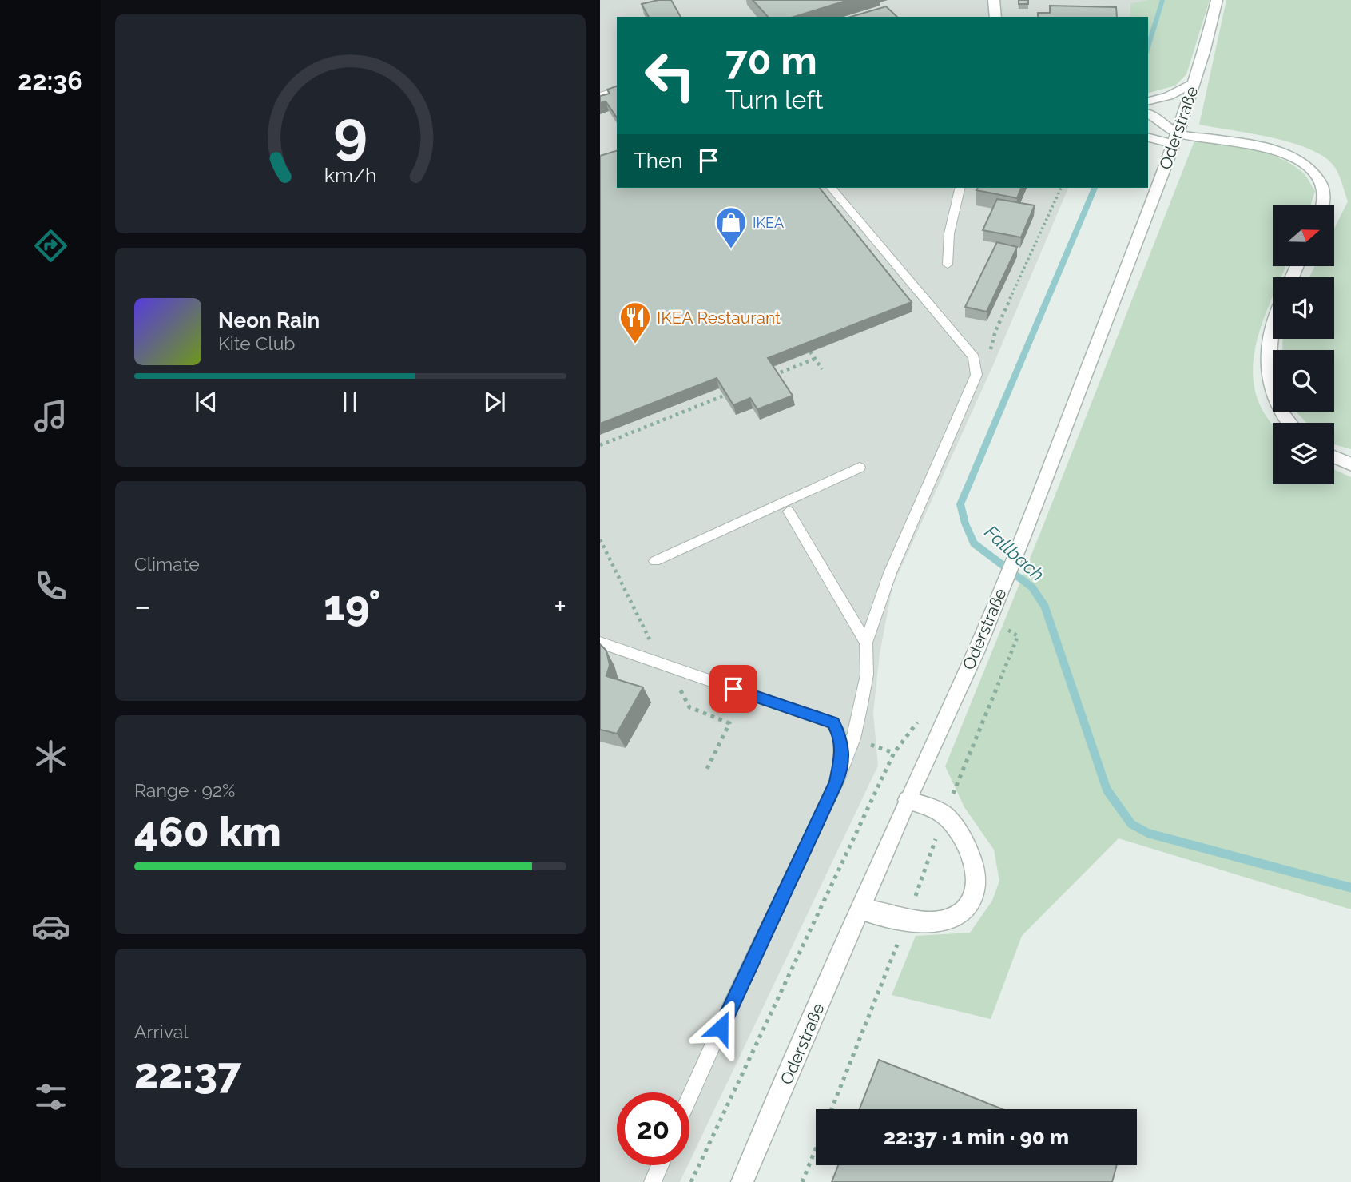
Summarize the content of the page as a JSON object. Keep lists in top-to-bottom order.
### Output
{
  "streets": {
    "street": ["Oderstraße"]
  },
  "water": ["Fallbach"],
  "places": {
    "shop": ["IKEA"],
    "restaurant": ["IKEA Restaurant"]
  },
  "north": "right",
  "page": {
    "tabs": "22:36",
    "turn": ["70 m", "Turn left"],
    "then": "Then",
    "song": ["Neon Rain", "Kite Club"],
    "tile": [
      "Climate",
      ["Range · 92%", "460 km"],
      ["Arrival", "22:37"]
    ],
    "heat": ["−", "19°", "+"],
    "limit": "20",
    "trip": "22:37 · 1 min · 90 m",
    "gauge": ["9", "km/h"]
  }
}
